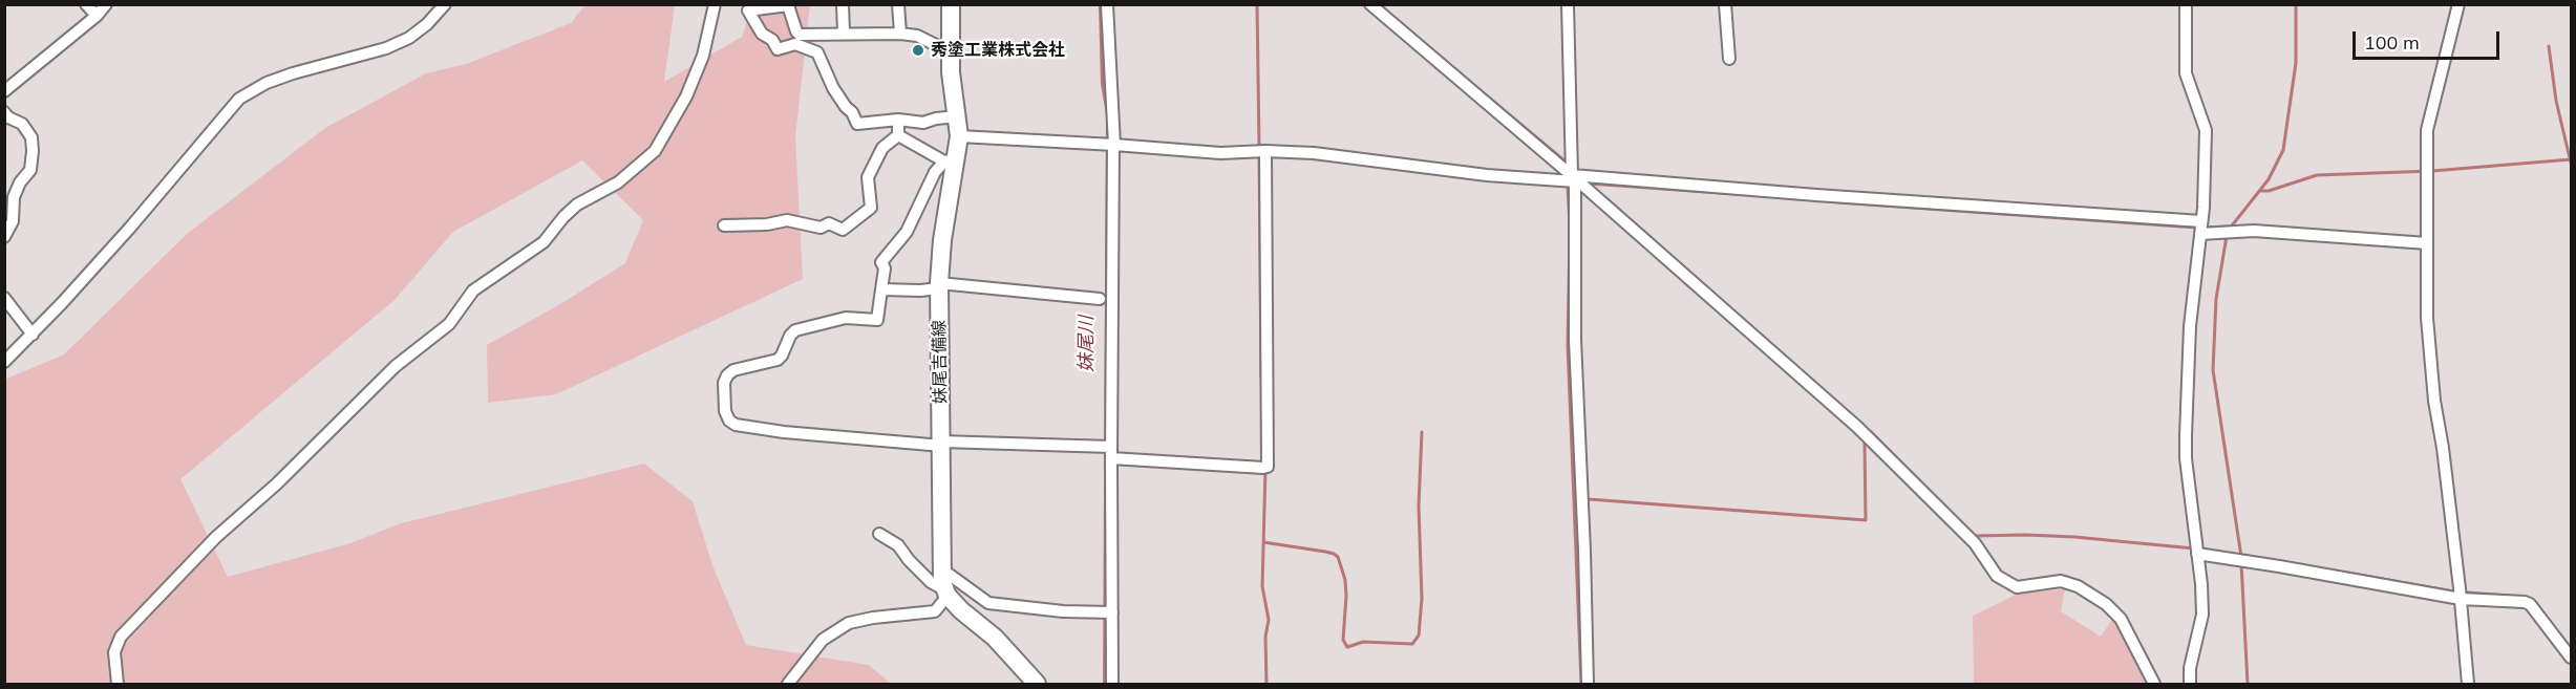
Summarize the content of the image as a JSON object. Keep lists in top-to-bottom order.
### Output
{
  "streets": {
    "main road": ["妹尾吉備線"]
  },
  "water": ["妹尾川"],
  "places": ["秀塗工業株式会社"],
  "scale_bar": "100 m"
}
